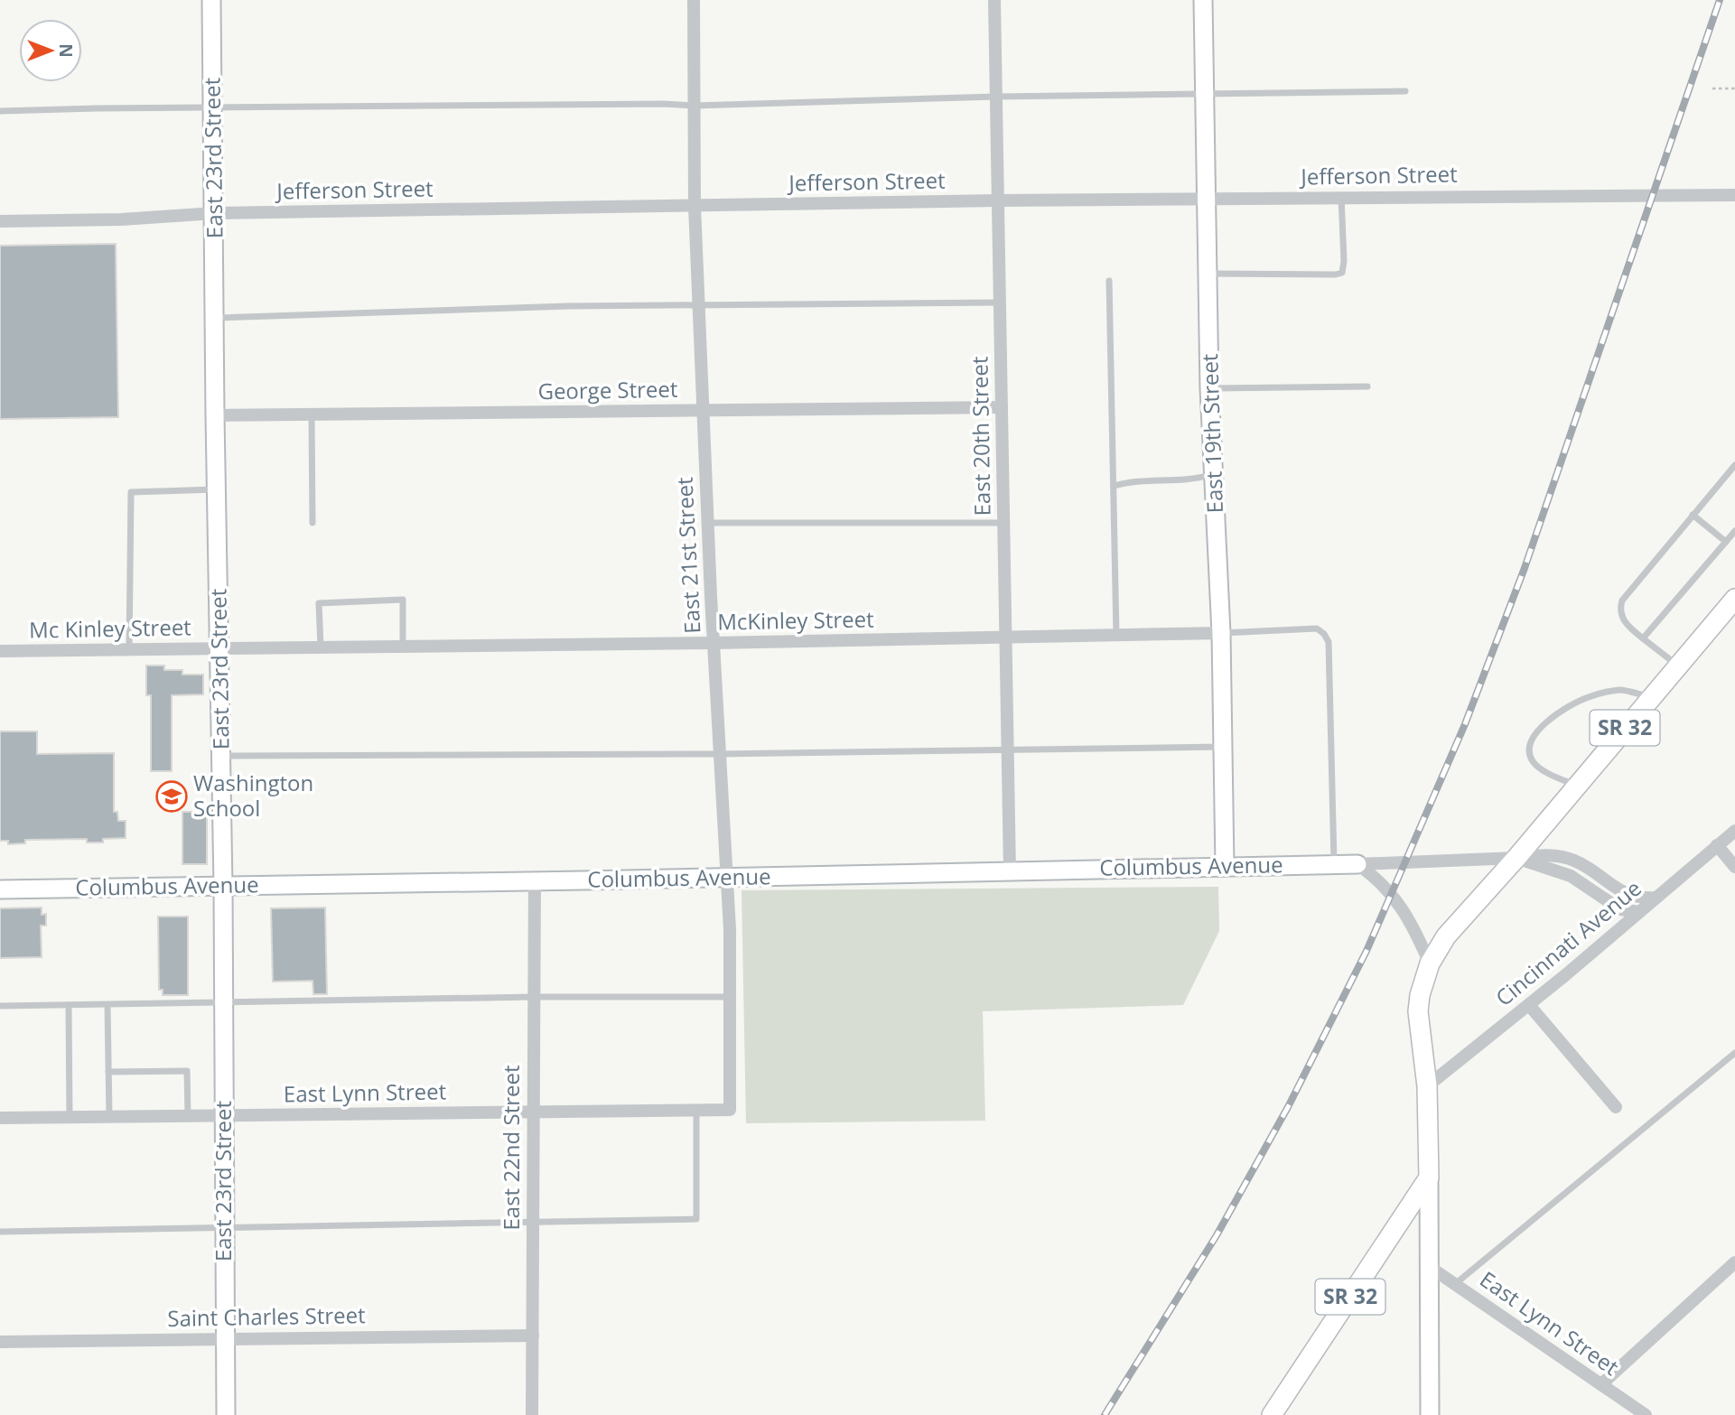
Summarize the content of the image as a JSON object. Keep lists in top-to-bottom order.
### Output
{
  "streets": {
    "main road": ["SR 32"],
    "street": [
      "East 23rd Street",
      "Jefferson Street",
      "George Street",
      "East 19th Street",
      "East 20th Street",
      "East 21st Street",
      "McKinley Street",
      "Mc Kinley Street",
      "Columbus Avenue",
      "Cincinnati Avenue",
      "East Lynn Street",
      "East 22nd Street",
      "Saint Charles Street"
    ]
  },
  "crossings": [
    ["East 23rd Street", "Jefferson Street"],
    ["East 23rd Street", "George Street"],
    ["East 23rd Street", "McKinley Street"],
    ["East 23rd Street", "Mc Kinley Street"],
    ["East 23rd Street", "Columbus Avenue"],
    ["East 23rd Street", "East Lynn Street"],
    ["East 23rd Street", "Saint Charles Street"],
    ["Jefferson Street", "East 19th Street"],
    ["Jefferson Street", "East 20th Street"],
    ["Jefferson Street", "East 21st Street"],
    ["George Street", "East 20th Street"],
    ["George Street", "East 21st Street"],
    ["East 19th Street", "McKinley Street"],
    ["East 19th Street", "Columbus Avenue"],
    ["East 20th Street", "McKinley Street"],
    ["East 20th Street", "Columbus Avenue"],
    ["East 21st Street", "McKinley Street"],
    ["East 21st Street", "Columbus Avenue"],
    ["East 21st Street", "East Lynn Street"],
    ["McKinley Street", "Mc Kinley Street"],
    ["SR 32", "Columbus Avenue"],
    ["SR 32", "Cincinnati Avenue"],
    ["Columbus Avenue", "Cincinnati Avenue"],
    ["Columbus Avenue", "East 22nd Street"],
    ["East Lynn Street", "East 22nd Street"],
    ["East 22nd Street", "Saint Charles Street"]
  ],
  "places": {
    "school or university": ["Washington School"]
  },
  "north": "right"
}
